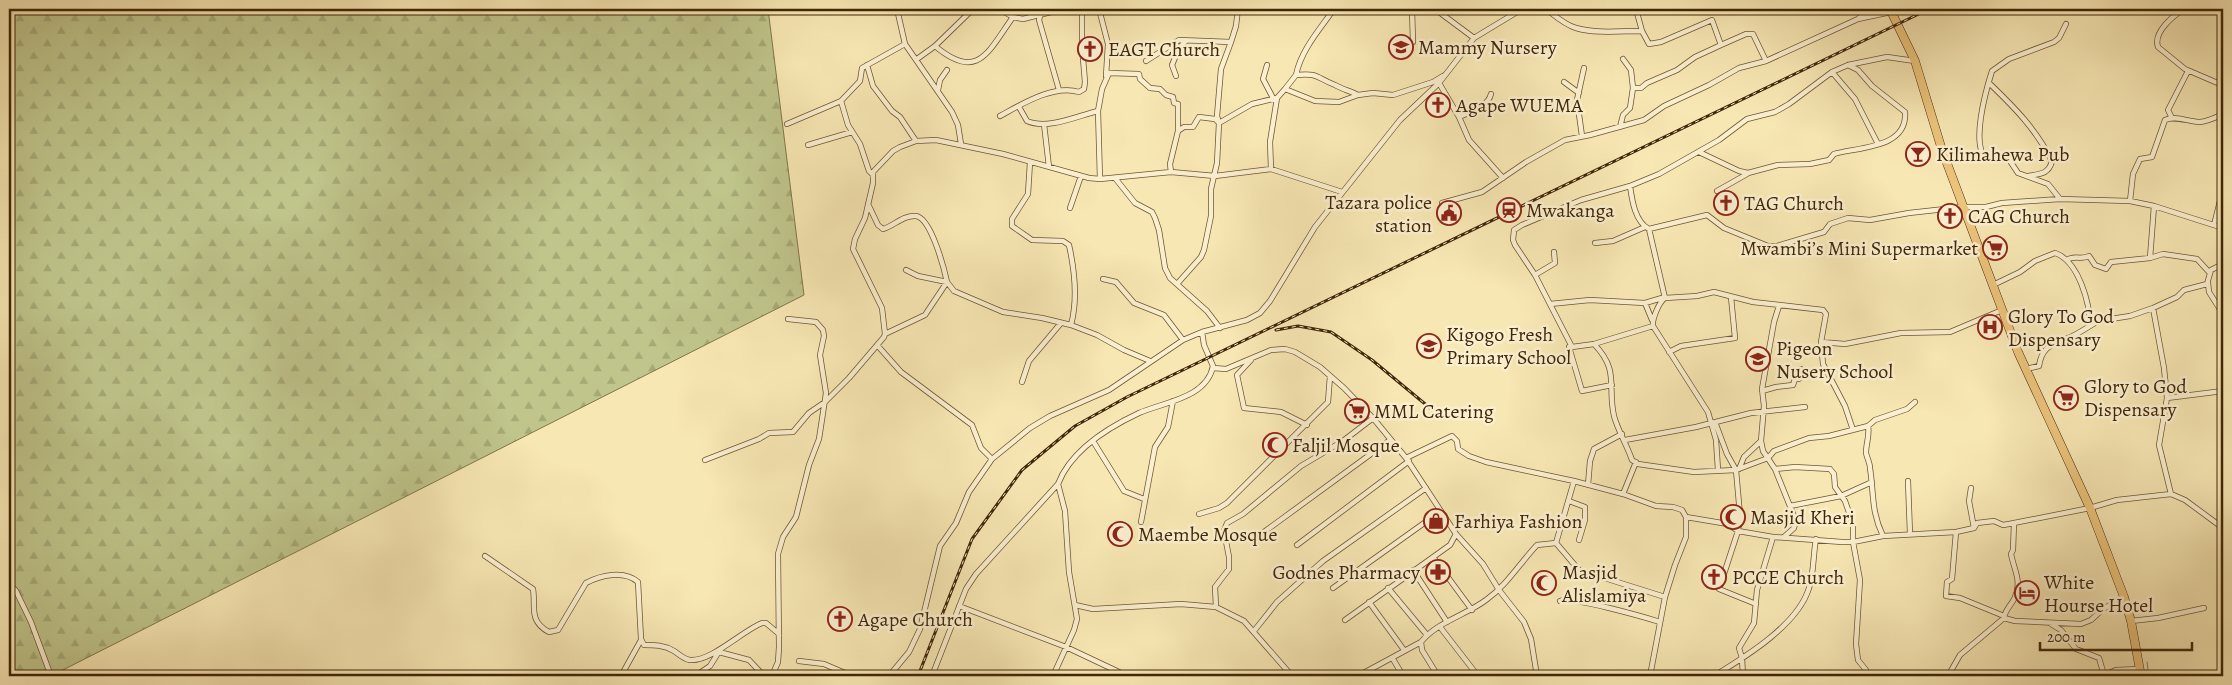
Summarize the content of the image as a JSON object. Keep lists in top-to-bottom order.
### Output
{
  "places": {
    "school or university": ["Mammy Nursery", "Kigogo Fresh Primary School", "Pigeon Nusery School"],
    "church": [
      "EAGT Church",
      "Agape WUEMA",
      "TAG Church",
      "CAG Church",
      "PCCE Church",
      "Agape Church"
    ],
    "bar": ["Kilimahewa Pub"],
    "station": ["Mwakanga"],
    "public building": ["Tazara police station"],
    "supermarket": ["Mwambi’s Mini Supermarket", "Glory to God Dispensary", "MML Catering"],
    "hospital": ["Glory To God Dispensary"],
    "mosque": [
      "Faljil Mosque",
      "Masjid Kheri",
      "Maembe Mosque",
      "Masjid Alislamiya"
    ],
    "shop": ["Farhiya Fashion"],
    "pharmacy": ["Godnes Pharmacy"],
    "hotel": ["White Hourse Hotel"]
  },
  "scale_bar": "200 m"
}
